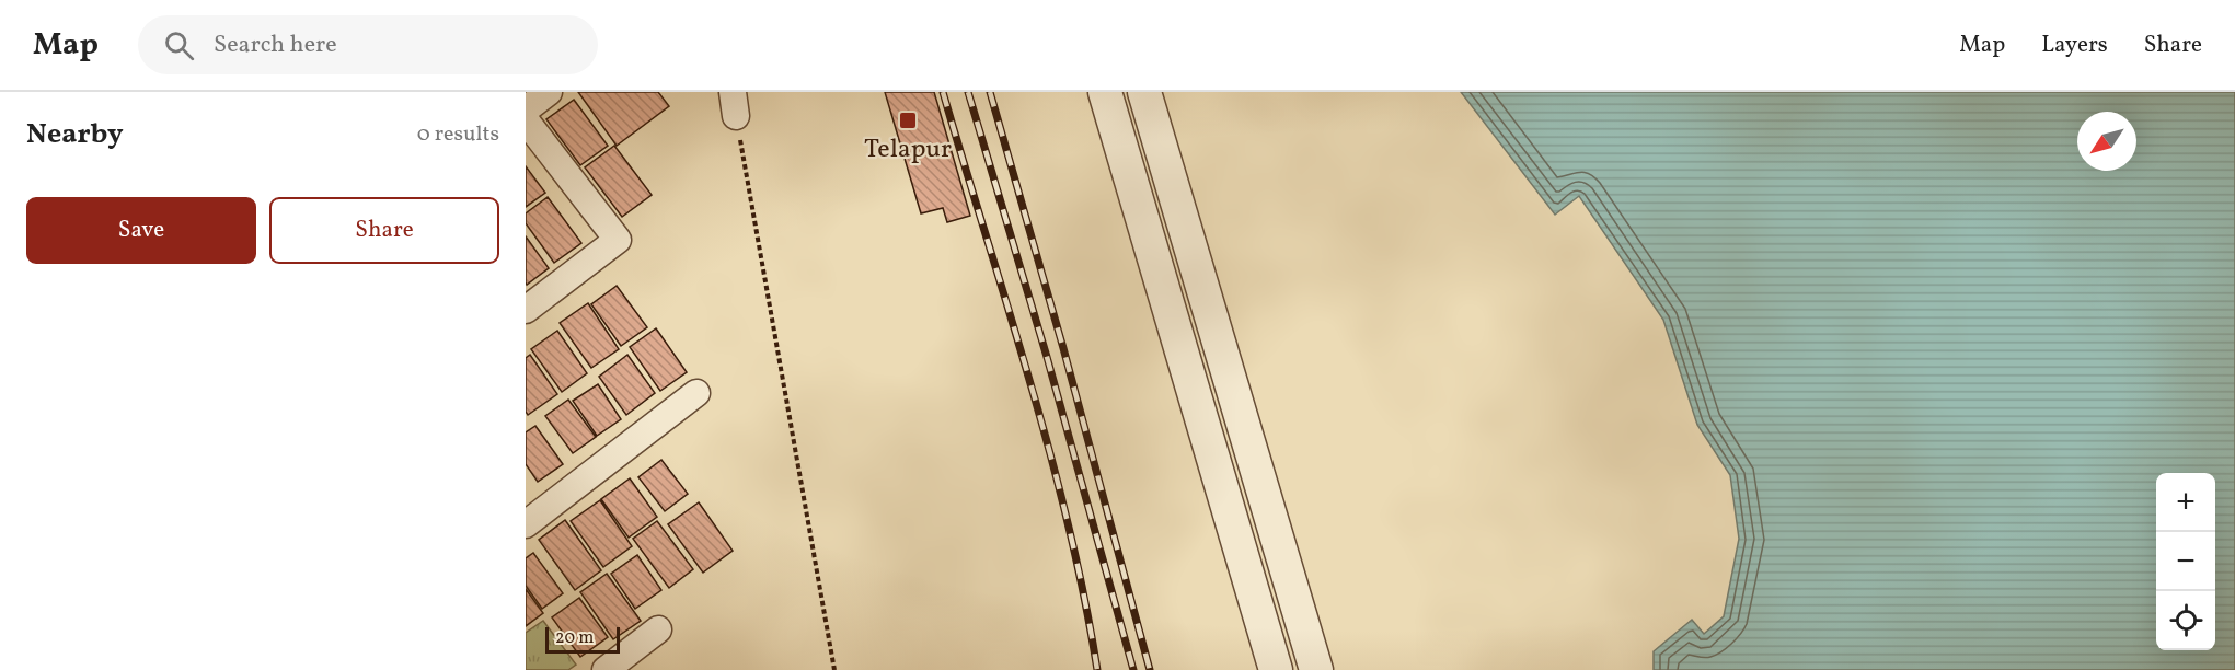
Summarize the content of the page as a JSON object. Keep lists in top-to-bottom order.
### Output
{
  "places": {
    "transit": ["Telapur"]
  },
  "scale_bar": "20 m",
  "north": "bottom left",
  "page": {
    "header": "Map",
    "search": "Search here",
    "nav": ["Map", "Layers", "Share"],
    "heading": ["Nearby", "0 results"],
    "buttons": ["Save", "Share"],
    "map_buttons": ["+", "−"],
    "scale": "20 m"
  }
}
